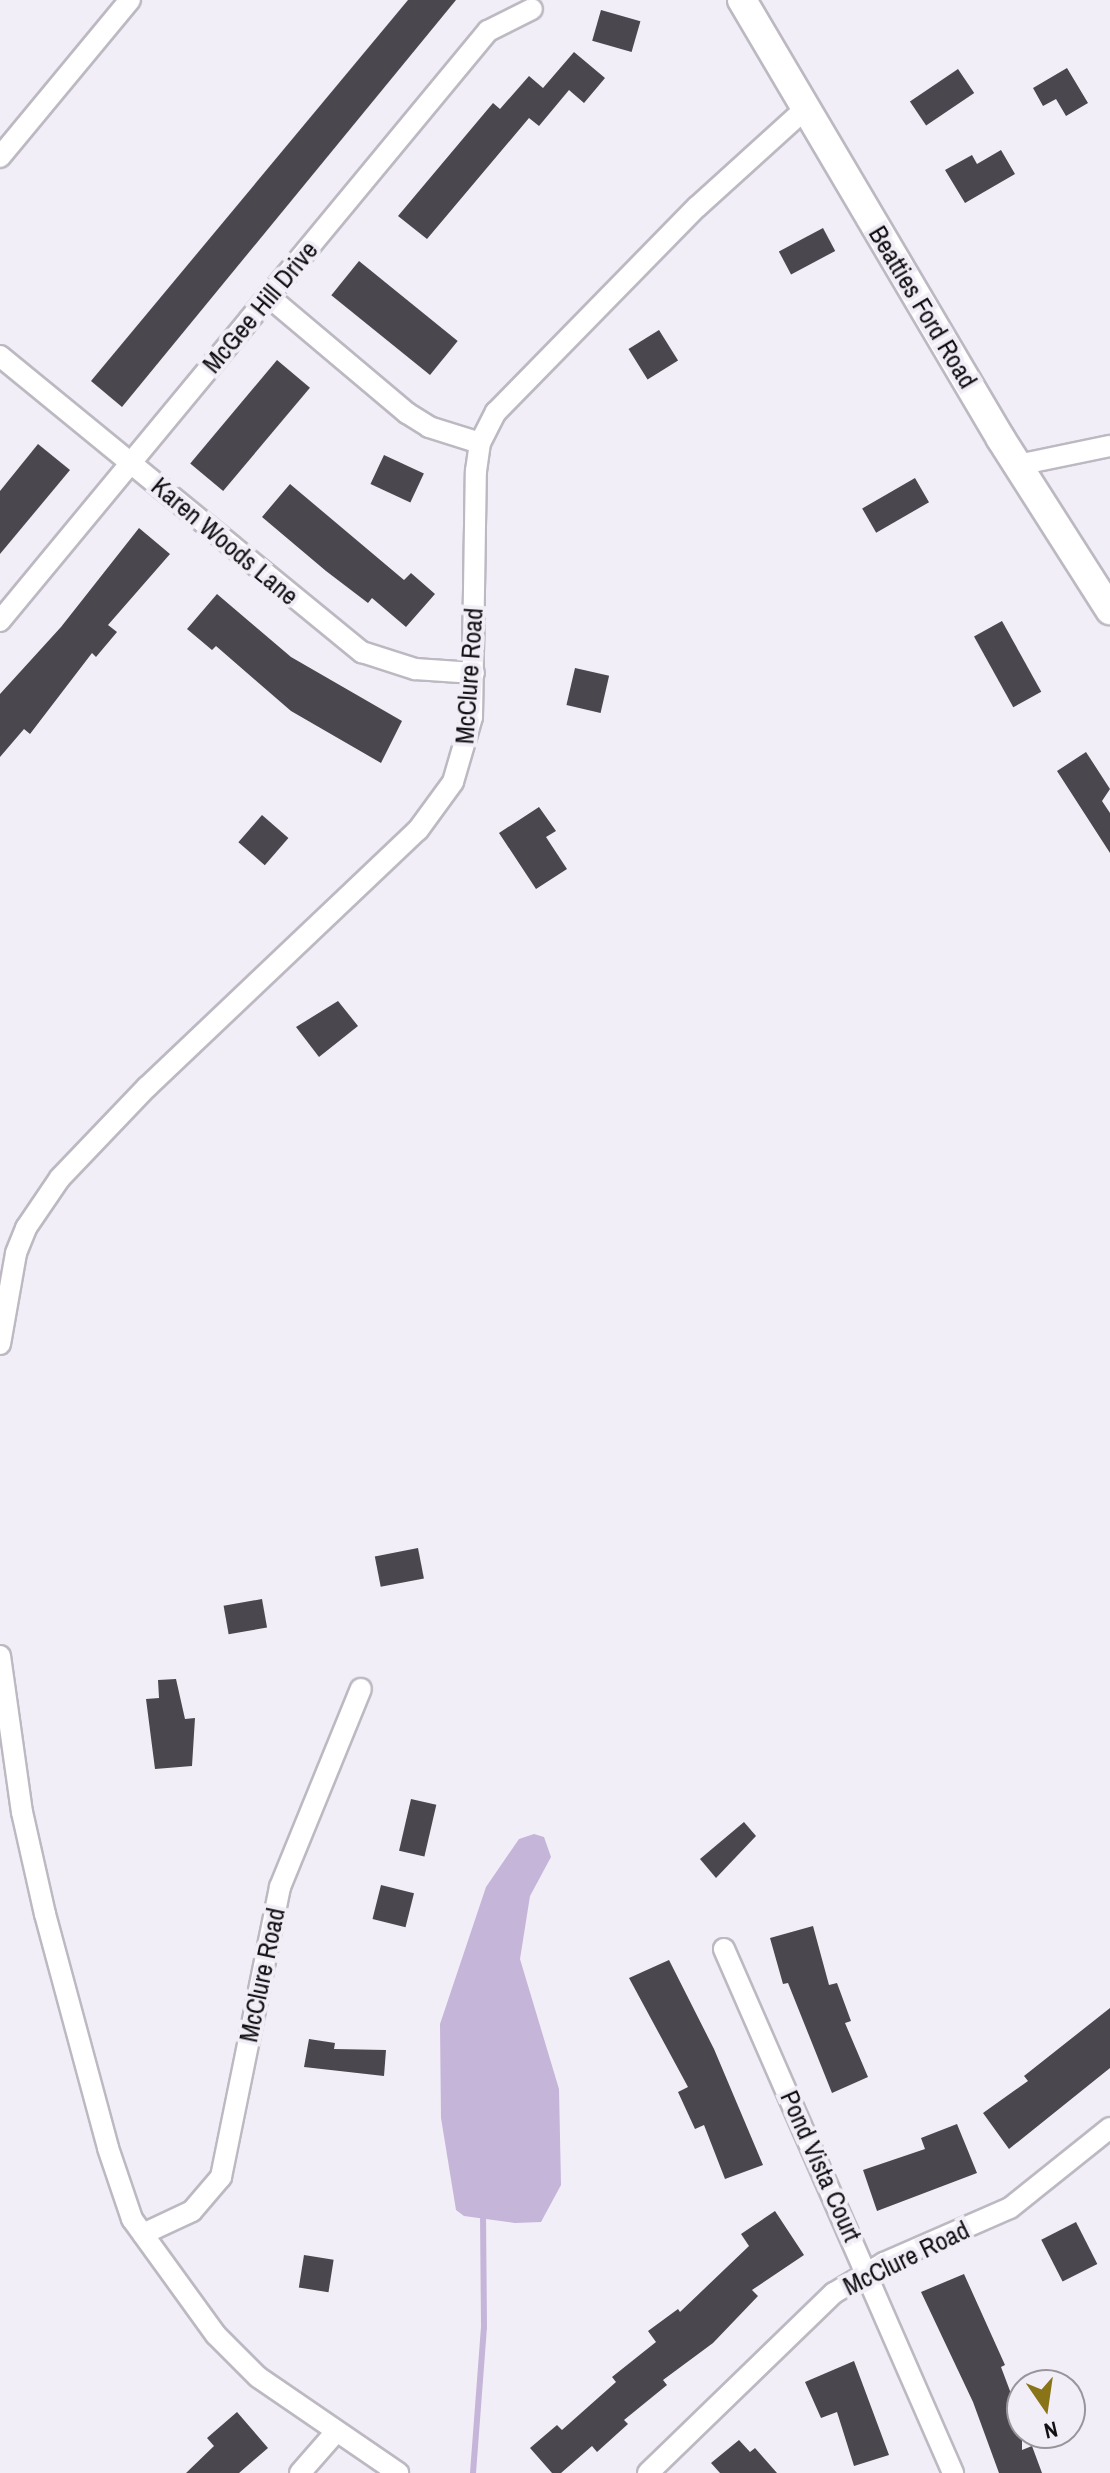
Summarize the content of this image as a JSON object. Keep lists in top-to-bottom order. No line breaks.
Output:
{"streets":{"main road":["Beatties Ford Road"],"street":["McGee Hill Drive","Karen Woods Lane","McClure Road","Pond Vista Court"]},"crossings":[["McGee Hill Drive","Karen Woods Lane"],["Beatties Ford Road","McClure Road"],["Karen Woods Lane","McClure Road"],["McClure Road","Pond Vista Court"]],"north":"bottom"}
